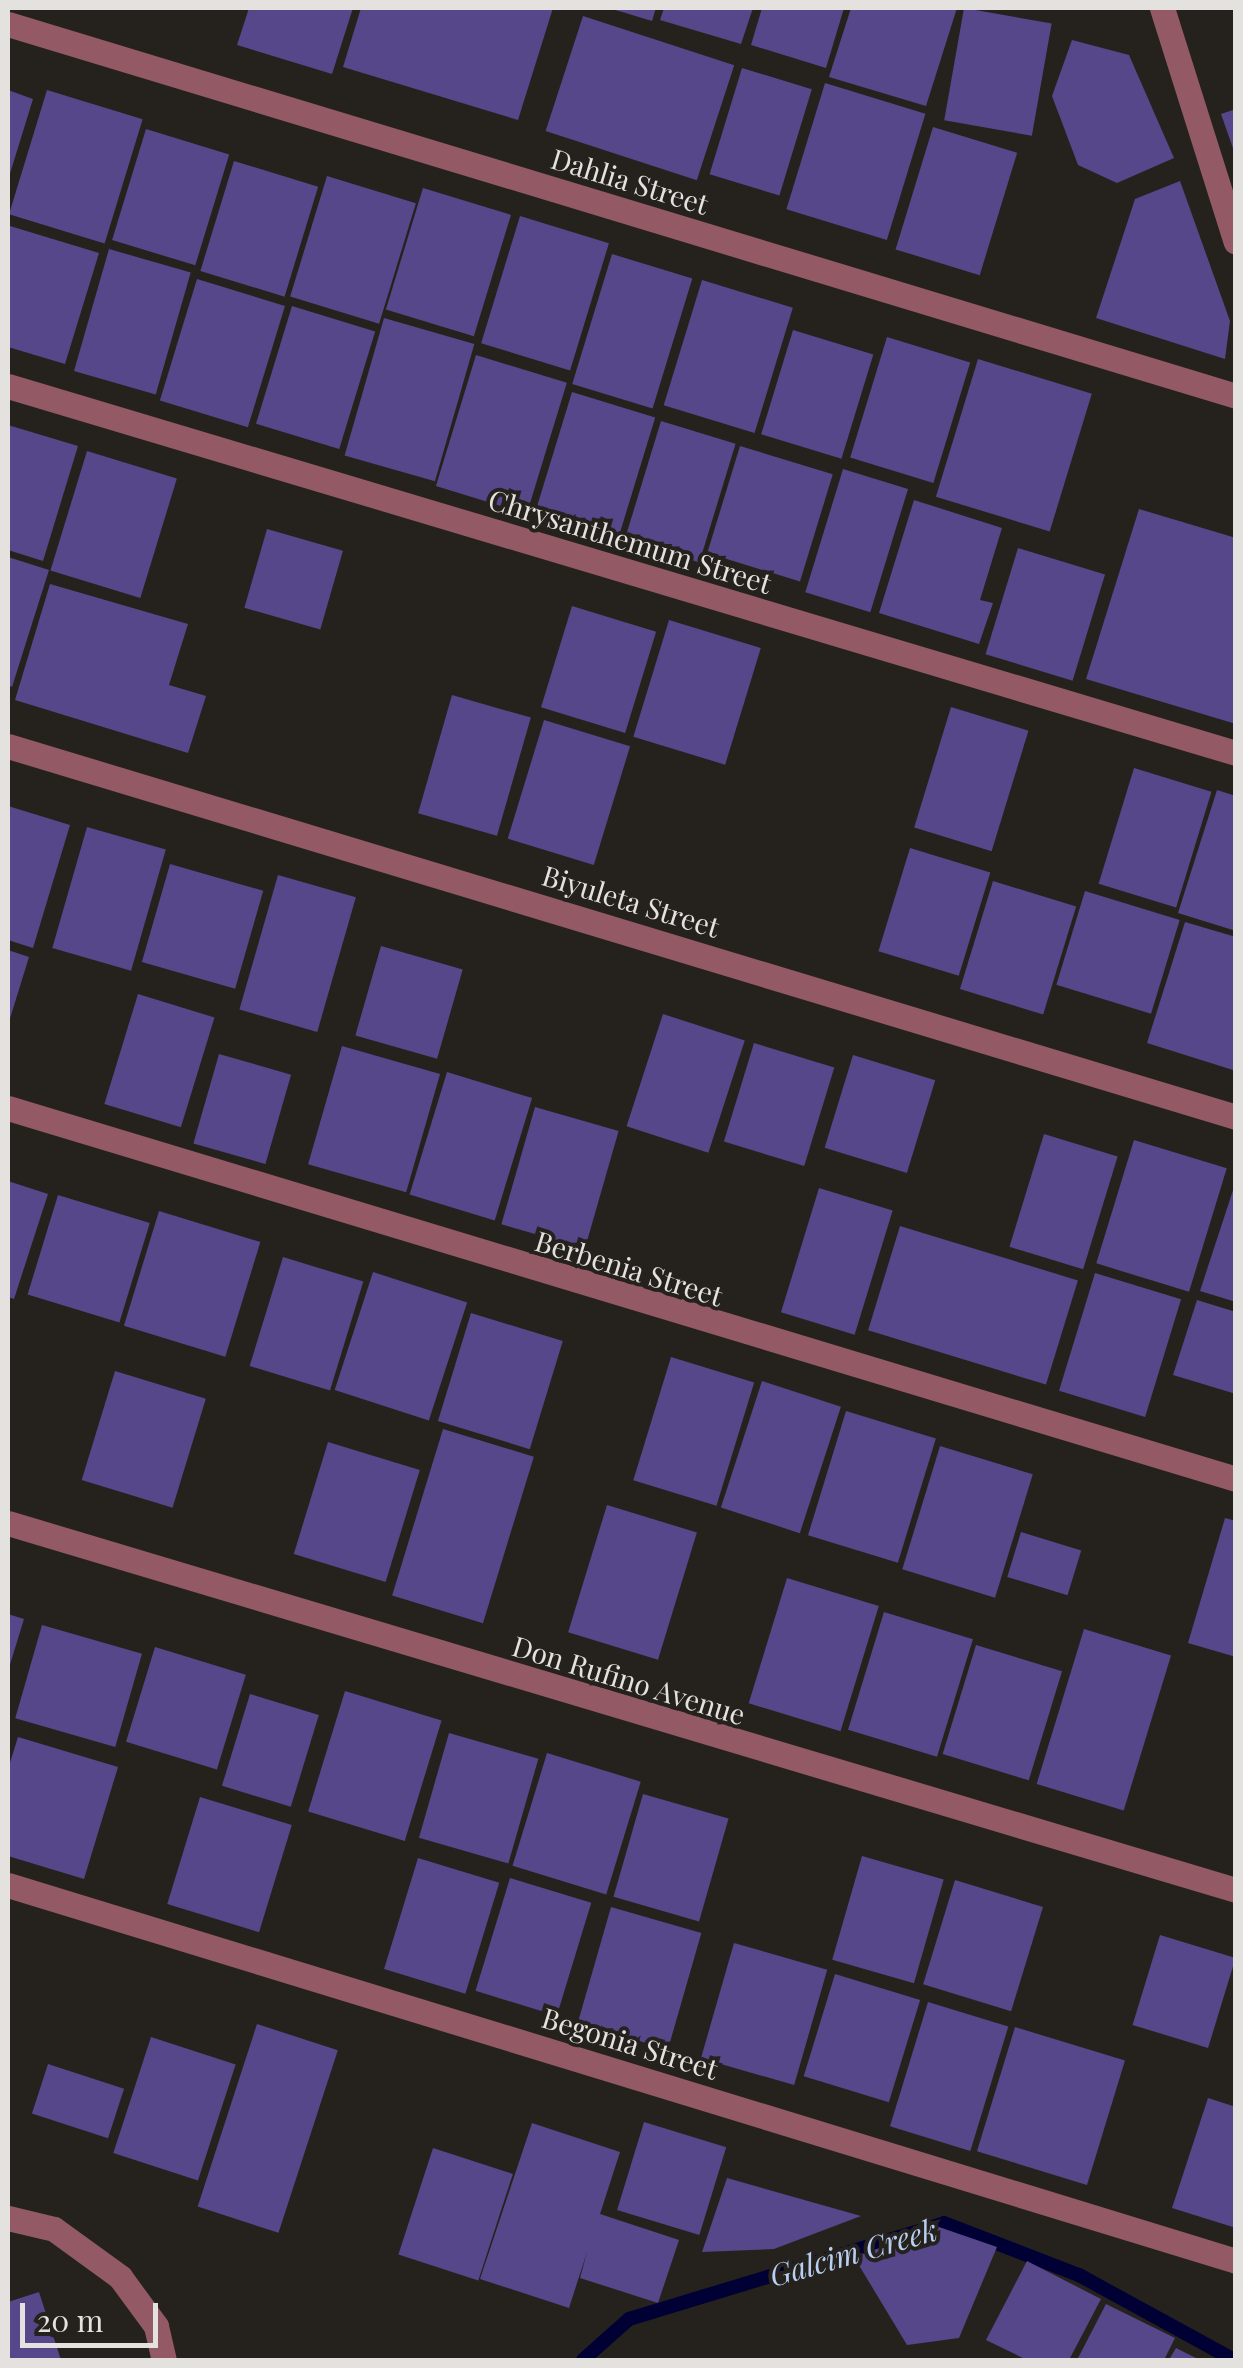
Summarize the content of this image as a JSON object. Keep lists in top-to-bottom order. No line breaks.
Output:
{"streets":{"street":["Dahlia Street","Chrysanthemum Street","Biyuleta Street","Berbenia Street","Don Rufino Avenue","Begonia Street"]},"water":["Galcim Creek"],"scale_bar":"20 m"}
